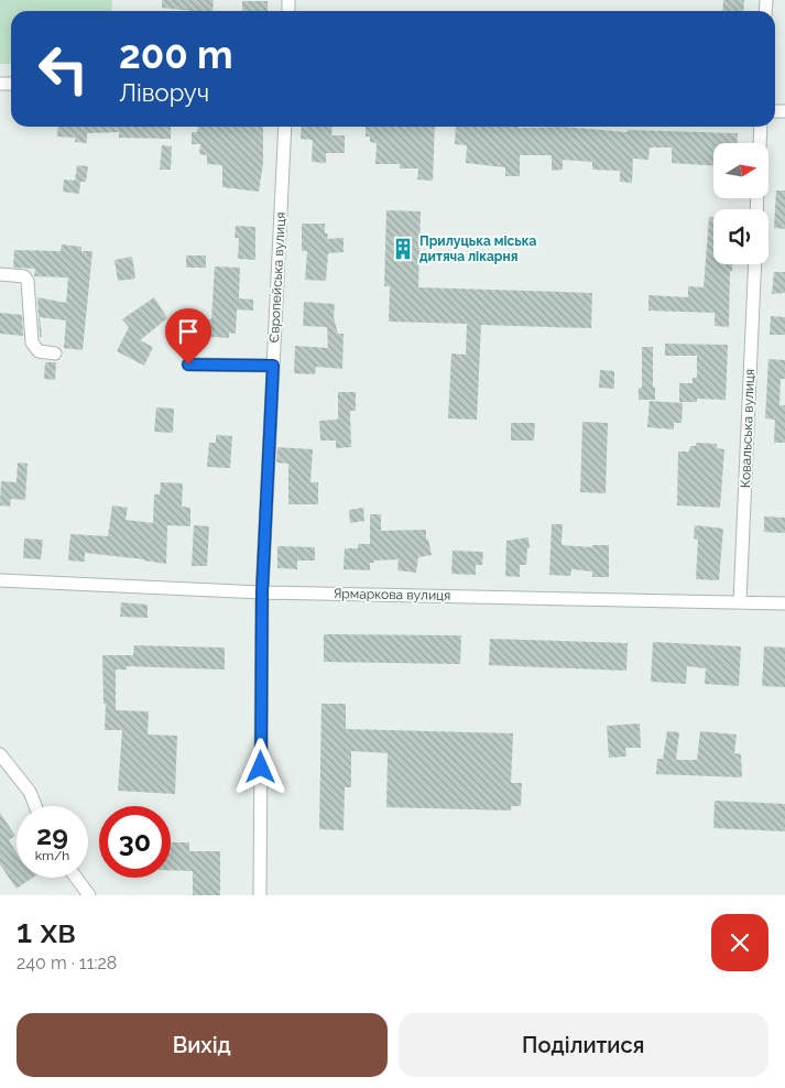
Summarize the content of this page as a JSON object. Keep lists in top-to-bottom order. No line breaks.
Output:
{"streets":{"street":["Європейська вулиця","Ковальська вулиця","Ярмаркова вулиця"]},"crossings":[["Європейська вулиця","Ярмаркова вулиця"],["Ковальська вулиця","Ярмаркова вулиця"]],"places":{"building":["Прилуцька міська дитяча лікарня"]},"north":"right","page":{"turn":["200 m","Ліворуч"],"speed":"29 km/h","limit":"30","heading":["1 хв","240 m · 11:28"],"buttons":["Вихід","Поділитися"]}}
